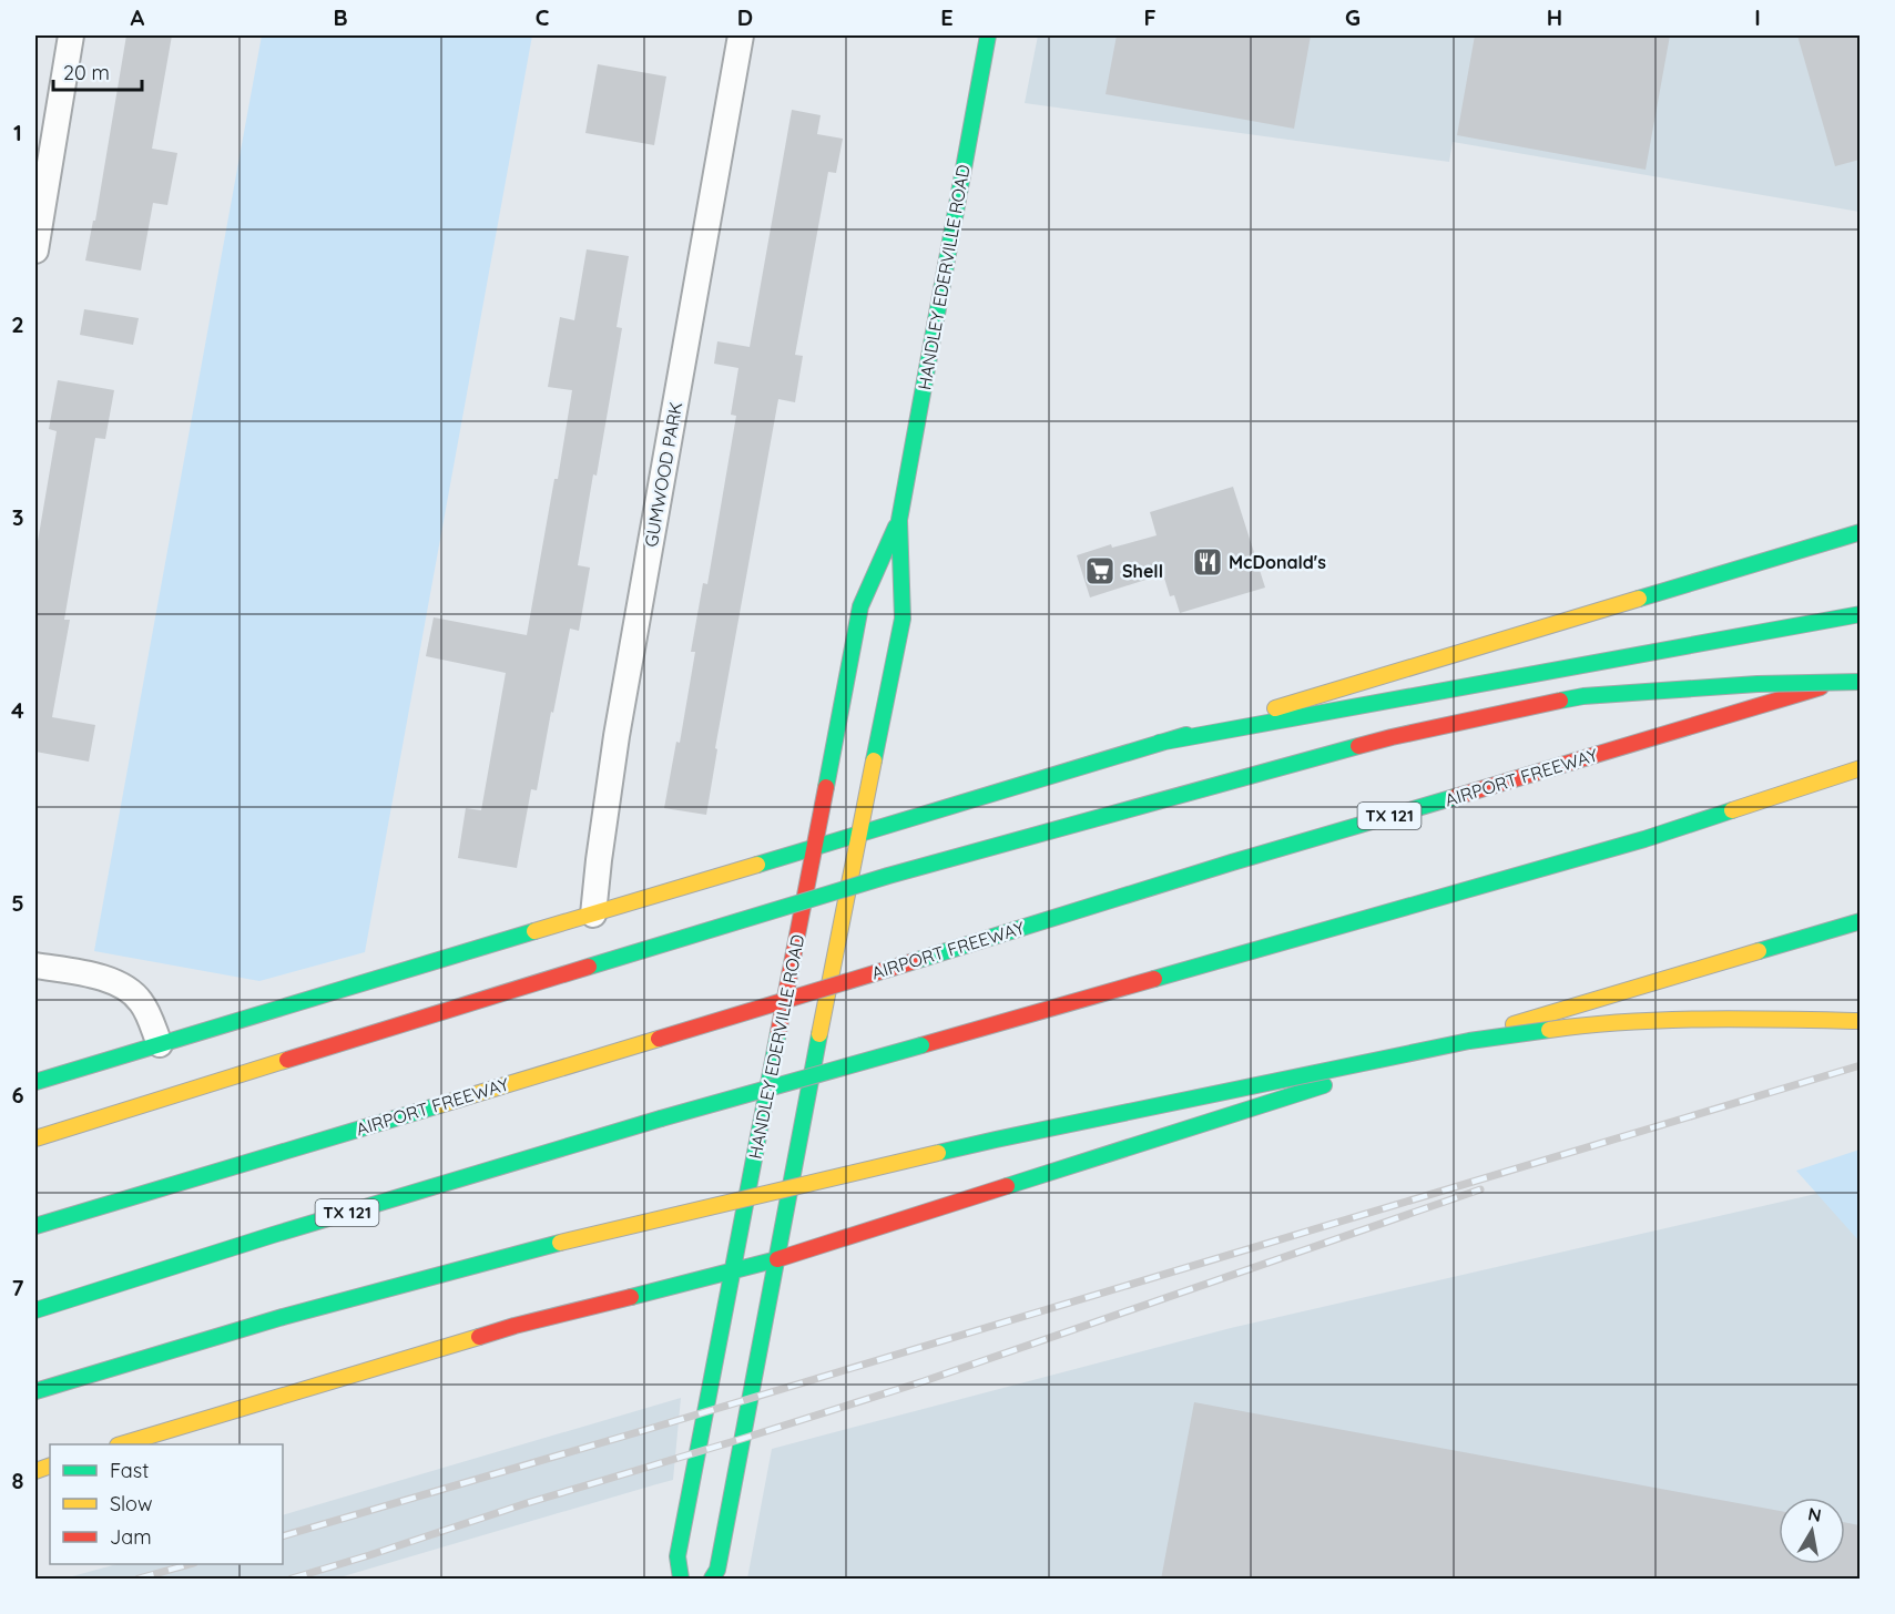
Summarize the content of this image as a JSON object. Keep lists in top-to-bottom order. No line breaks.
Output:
{"streets":{"main road":["HANDLEY EDERVILLE ROAD","AIRPORT FREEWAY","TX 121"],"street":["GUMWOOD PARK"]},"places":{"restaurant":["McDonald's"],"supermarket":["Shell"]},"legend":["Fast","Slow","Jam"],"scale_bar":"20 m","north":"top","grid":{"columns":["A","B","C","D","E","F","G","H","I"],"rows":["1","2","3","4","5","6","7","8"]}}
